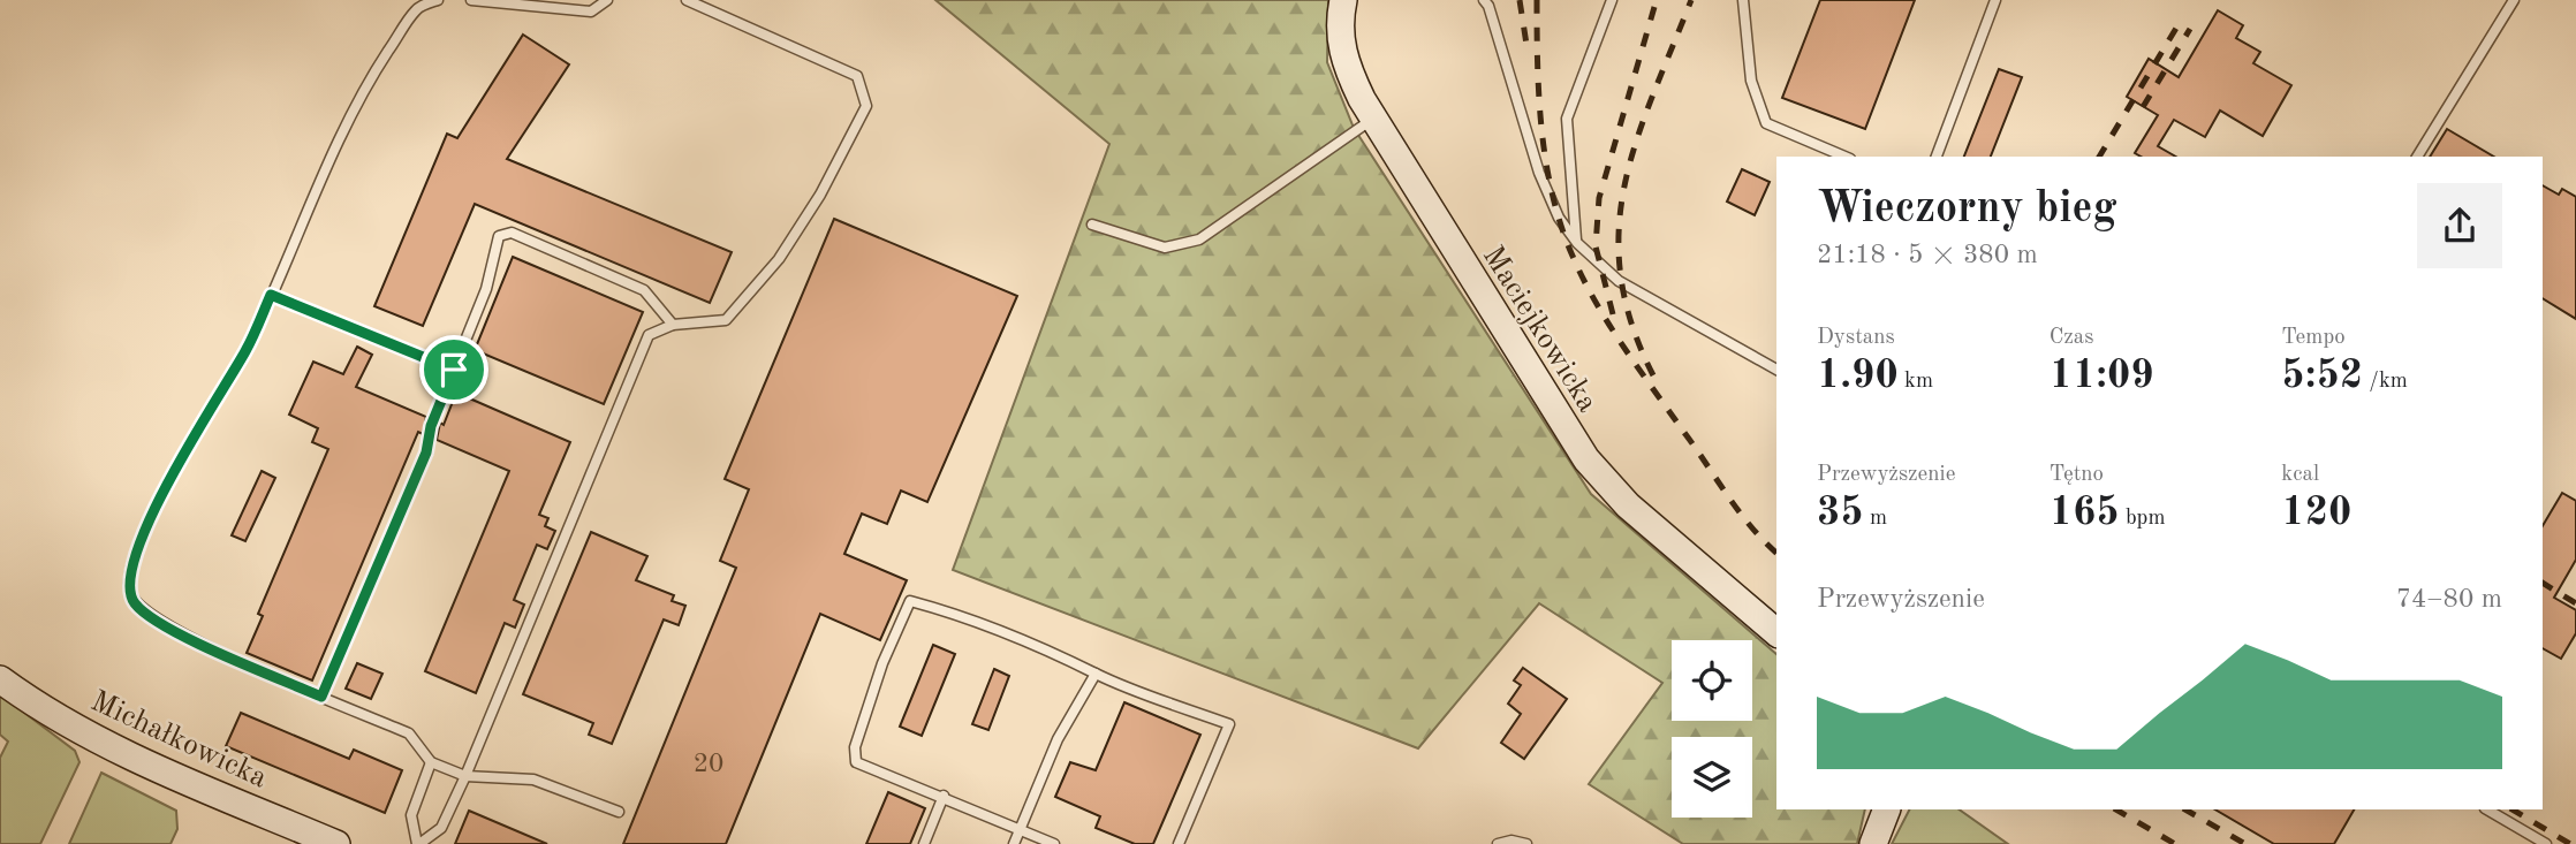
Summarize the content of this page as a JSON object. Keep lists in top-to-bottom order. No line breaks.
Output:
{"streets":{"street":["Maciejkowicka","Michałkowicka"]},"house_numbers":["20"],"page":{"heading":["Wieczorny bieg","21:18 · 5 × 380 m"],"stats":[["Dystans","1.90 km"],["Czas","11:09"],["Tempo","5:52 /km"],["Przewyższenie","35 m"],["Tętno","165 bpm"],["kcal","120"]],"chart":["Przewyższenie","74–80 m"]}}
